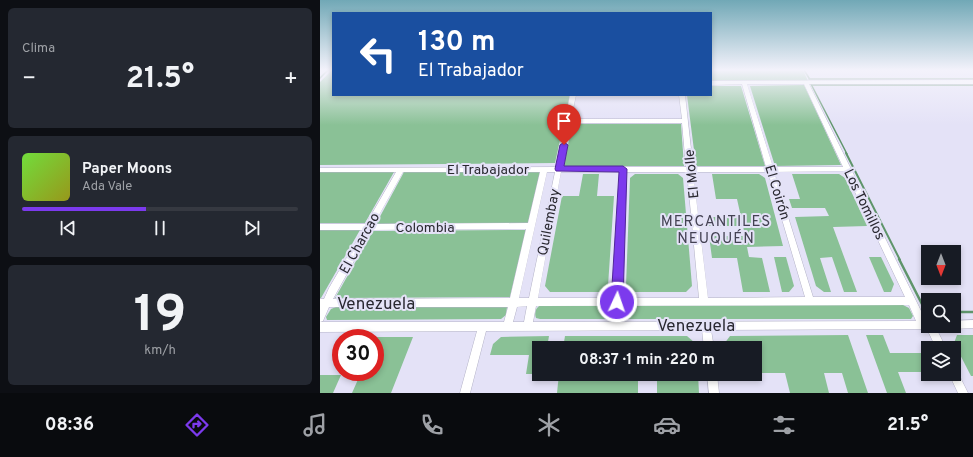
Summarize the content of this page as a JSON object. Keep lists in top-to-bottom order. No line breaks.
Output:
{"streets":{"street":["El Trabajador","El Molle","El Coirón","Los Tomillos","Quilembay","Colombia","El Charcao","Venezuela"]},"crossings":[["El Trabajador","El Molle"],["El Trabajador","El Coirón"],["El Trabajador","Los Tomillos"],["El Trabajador","Quilembay"],["El Trabajador","El Charcao"],["El Molle","Venezuela"],["El Coirón","Venezuela"],["Los Tomillos","Venezuela"],["Quilembay","Colombia"],["Quilembay","Venezuela"],["Colombia","El Charcao"],["El Charcao","Venezuela"]],"districts":["MERCANTILES NEUQUÉN"],"north":"bottom","page":{"tile":["Clima",["19","km/h"]],"turn":["130 m","El Trabajador"],"heat":["−","21.5°","+"],"song":["Paper Moons","Ada Vale"],"limit":"30","trip":"08:37 · 1 min · 220 m","tabs":["08:36","21.5°"]}}
